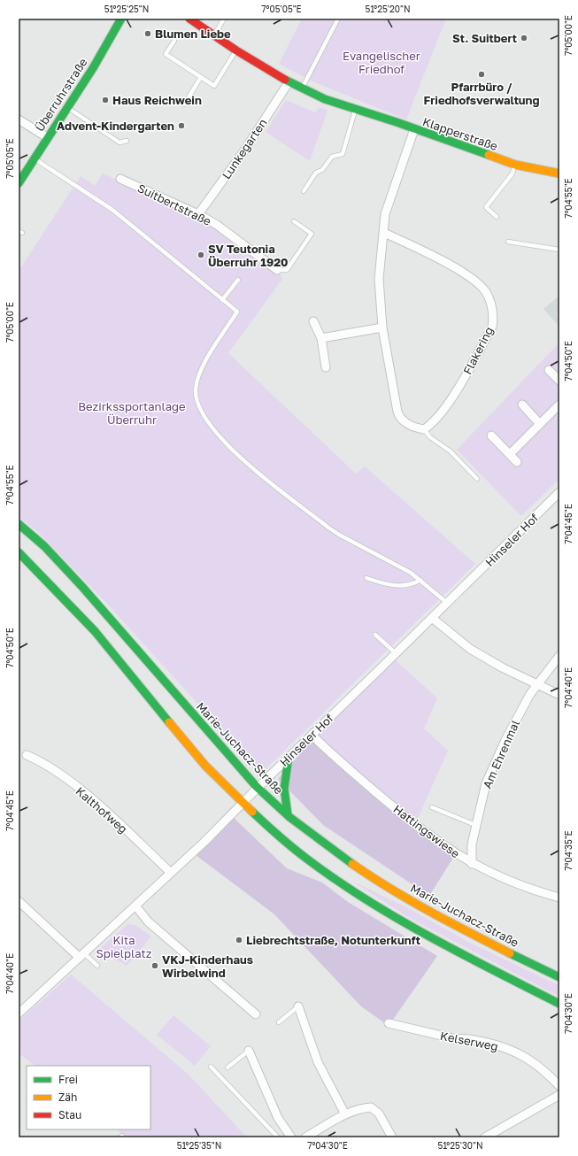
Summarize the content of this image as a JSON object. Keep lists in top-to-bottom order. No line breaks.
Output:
{"streets":{"main road":["Überruhrstraße","Klapperstraße","Marie-Juchacz-Straße"],"street":["Lunkegarten","Suitbertstraße","Flakering","Hinseler Hof","Am Ehrenmal","Kalthofweg","Hattingswiese","Kelserweg"]},"crossings":[["Klapperstraße","Lunkegarten"],["Lunkegarten","Suitbertstraße"],["Hinseler Hof","Marie-Juchacz-Straße"],["Hinseler Hof","Kalthofweg"],["Hinseler Hof","Hattingswiese"],["Am Ehrenmal","Hattingswiese"]],"parks":["Evangelischer Friedhof","Bezirkssportanlage Überruhr","Kita Spielplatz"],"places":["Blumen Liebe","St. Suitbert","Pfarrbüro / Friedhofsverwaltung","Haus Reichwein","Advent-Kindergarten","SV Teutonia Überruhr 1920","Liebrechtstraße, Notunterkunft","VKJ-Kinderhaus Wirbelwind"],"legend":["Frei","Zäh","Stau"],"coordinates":["51°25'25\"N","7°05'05\"E","51°25'20\"N","7°05'00\"E","7°04'55\"E","7°04'50\"E","7°04'45\"E","7°04'40\"E","7°04'35\"E","7°04'30\"E","51°25'35\"N","51°25'30\"N"]}
